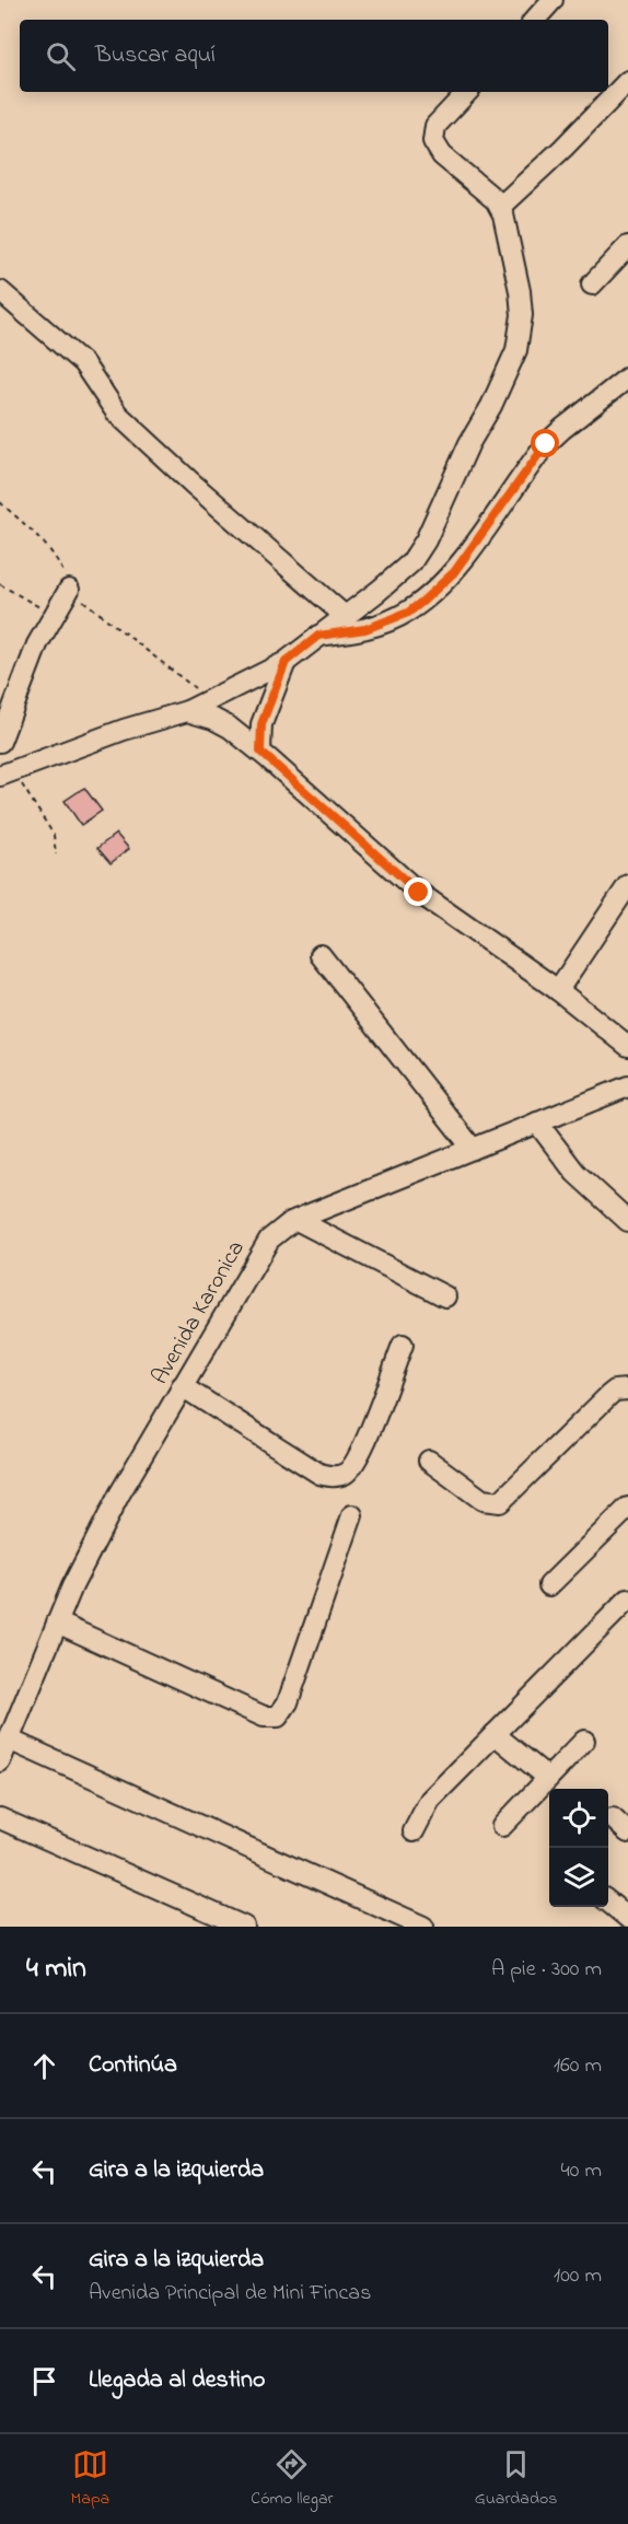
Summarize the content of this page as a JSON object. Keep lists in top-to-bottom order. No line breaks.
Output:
{"streets":{"street":["Avenida Karonica"]},"page":{"search":"Buscar aquí","heading":["4 min","A pie · 300 m"],"list":[["Continúa","160 m"],["Gira a la izquierda","40 m"],["Gira a la izquierda","Avenida Principal de Mini Fincas","100 m"],"Llegada al destino"],"nav":["Mapa","Cómo llegar","Guardados"]}}
